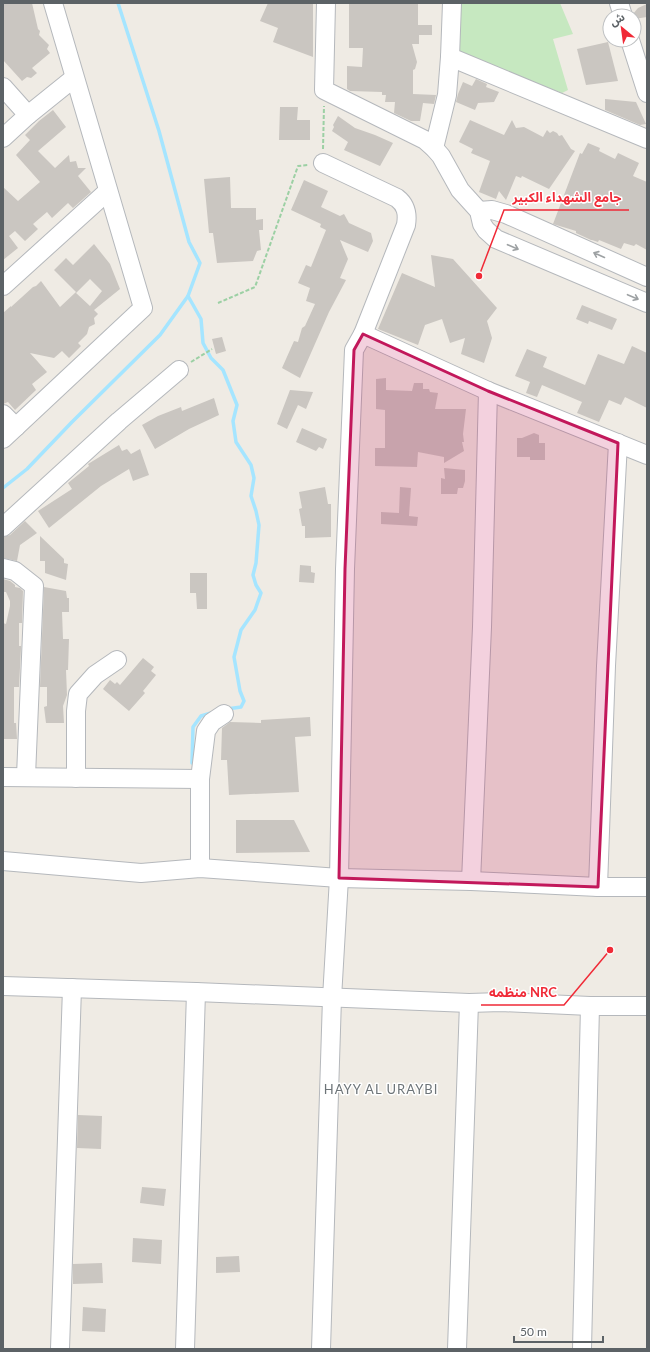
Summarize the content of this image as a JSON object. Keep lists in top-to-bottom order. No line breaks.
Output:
{"districts":["HAYY AL URAYBI"],"places":["جامع الشهداء الكبير","منظمه NRC"],"scale_bar":"50 m","north":"top left"}
